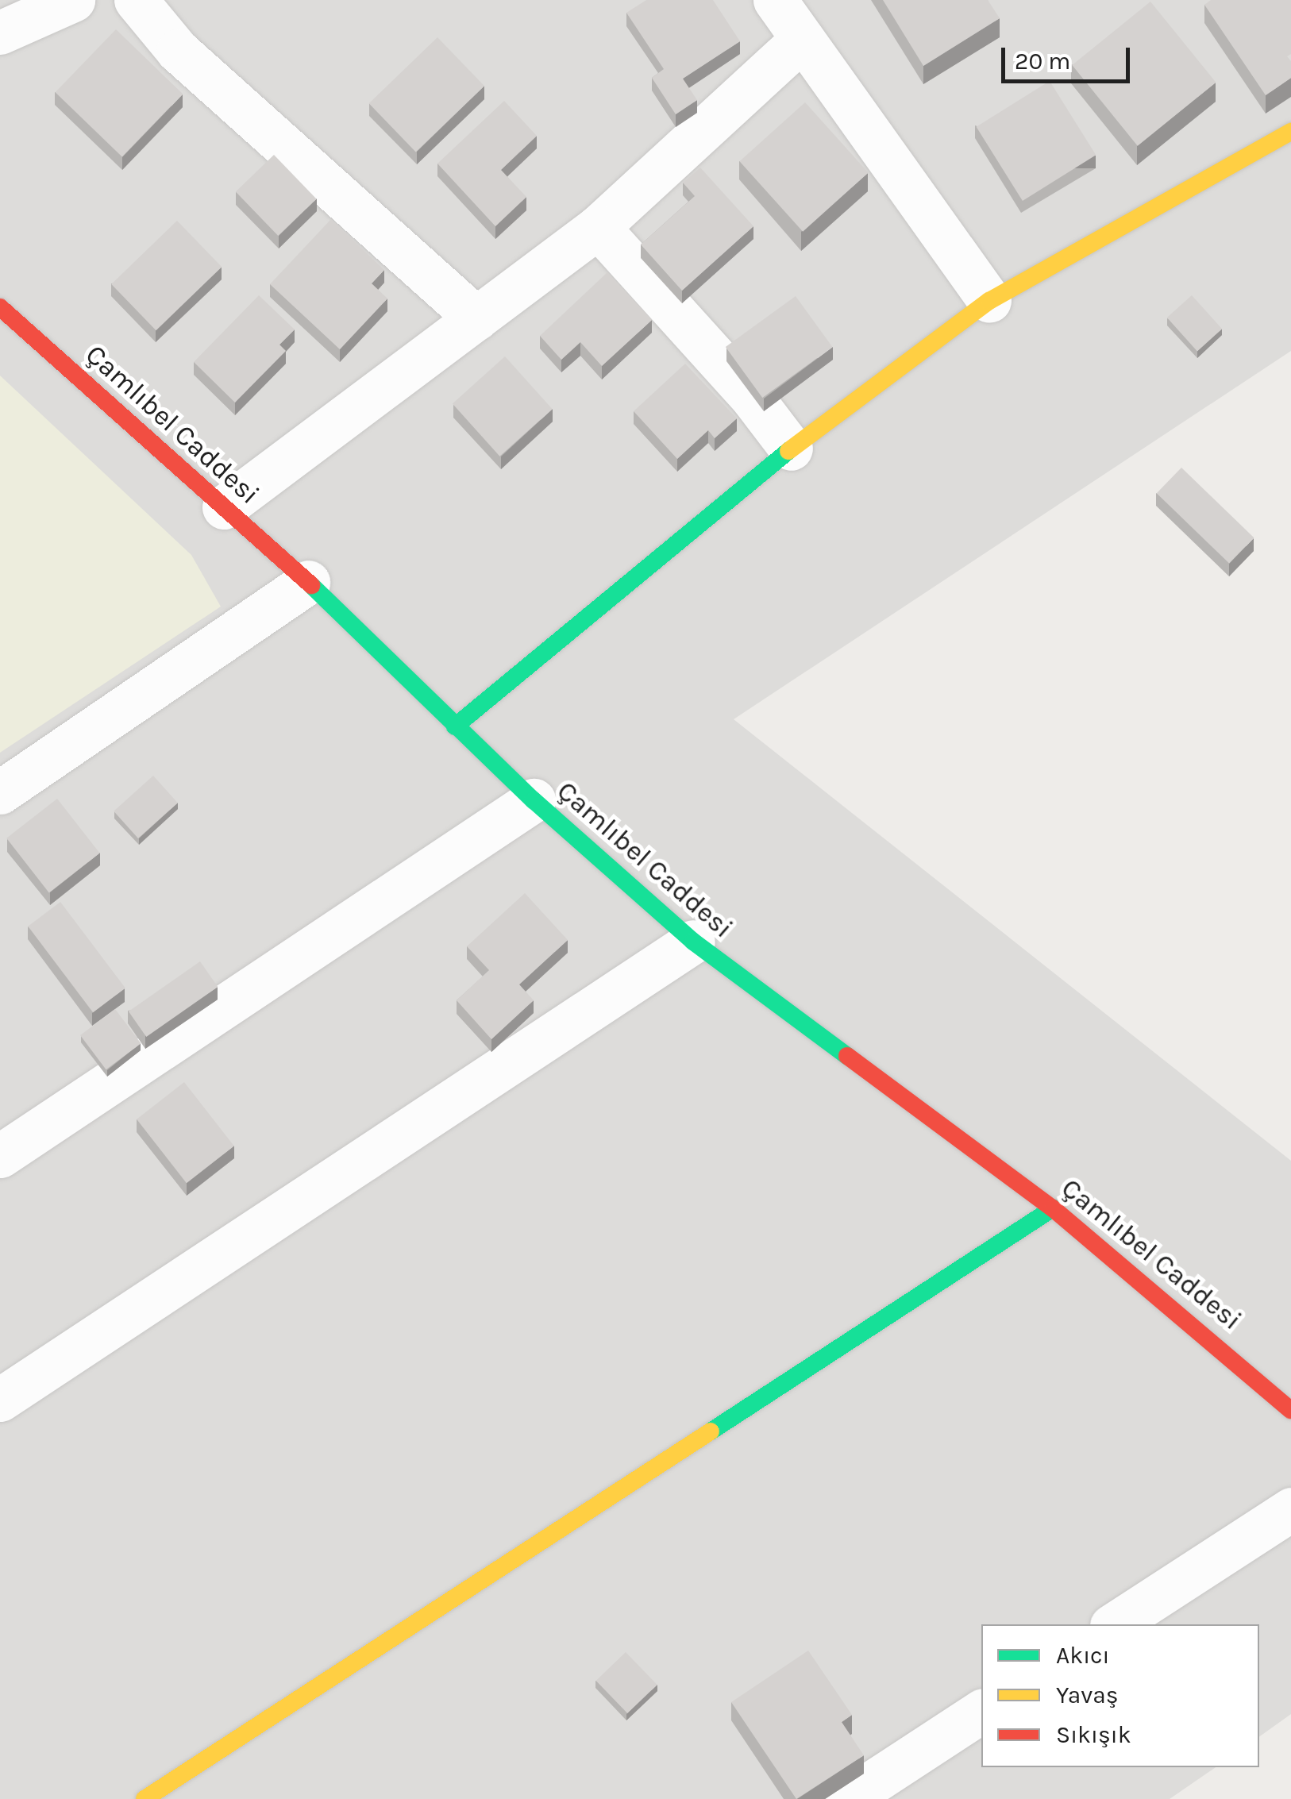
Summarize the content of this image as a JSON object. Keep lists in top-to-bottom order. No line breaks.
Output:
{"streets":{"street":["Çamlıbel Caddesi"]},"legend":["Akıcı","Yavaş","Sıkışık"],"scale_bar":"20 m"}
